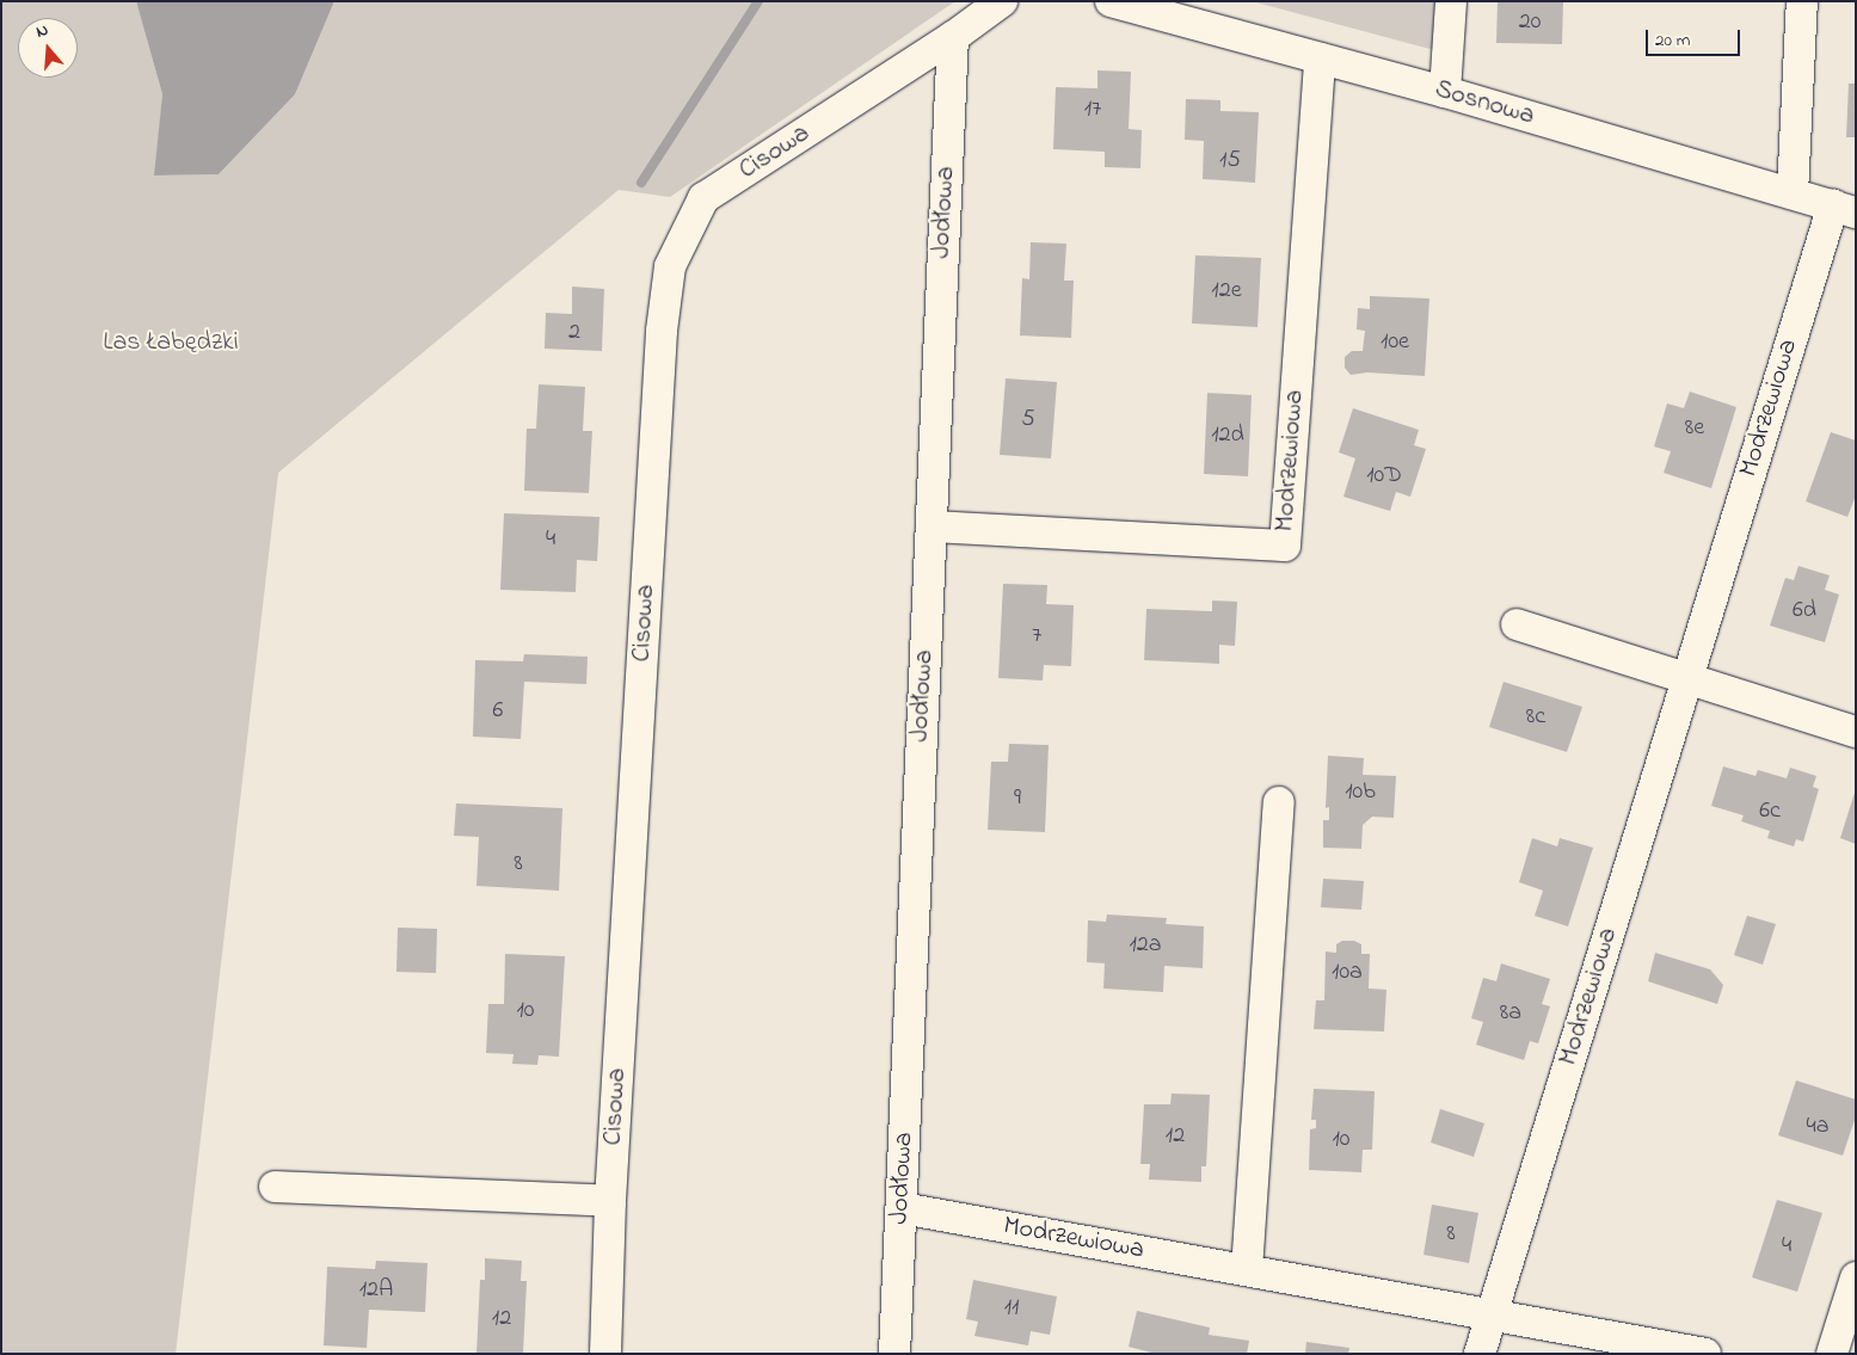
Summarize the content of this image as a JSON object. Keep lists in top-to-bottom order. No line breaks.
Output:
{"streets":{"street":["Sosnowa","Cisowa","Jodłowa","Modrzewiowa"]},"crossings":[["Sosnowa","Modrzewiowa"],["Cisowa","Jodłowa"],["Jodłowa","Modrzewiowa"]],"parks":["Las Łabędzki"],"house_numbers":["20","17","15","12e","2","10e","5","8e","12d","10D","4","6d","7","6","8c","10b","9","6c","8","12a","10a","10","8a","4a","12","10","8","4","12A","11","12"],"scale_bar":"20 m","north":"top"}
